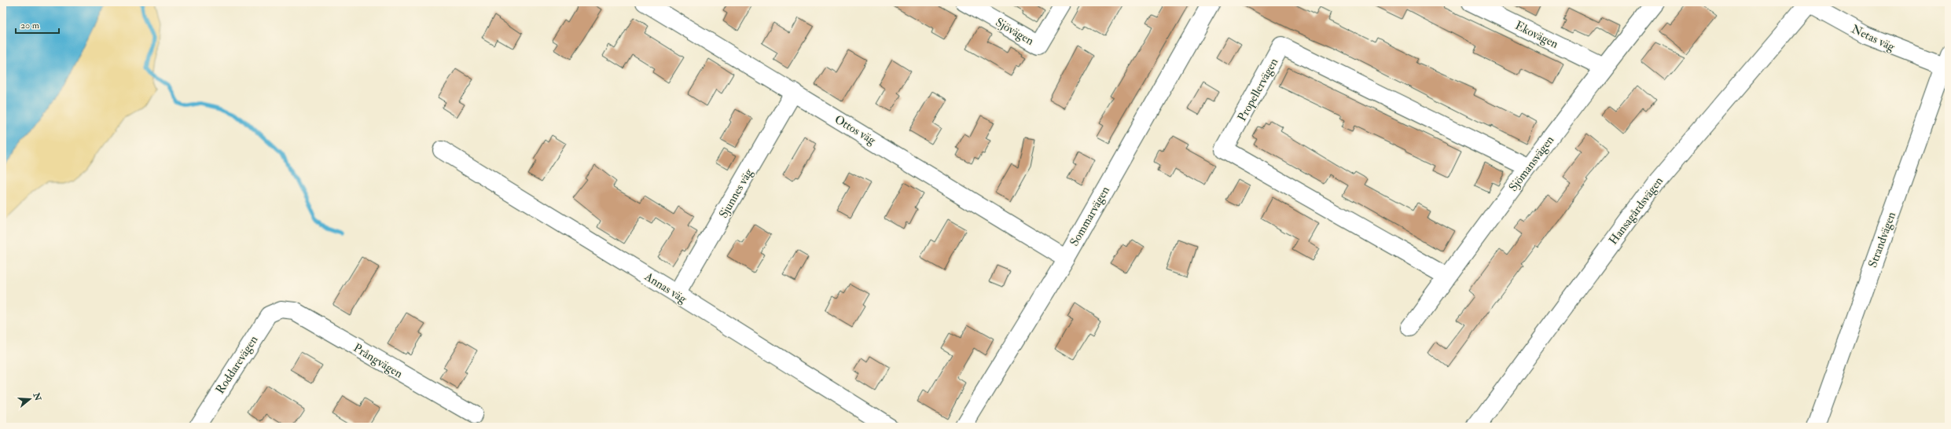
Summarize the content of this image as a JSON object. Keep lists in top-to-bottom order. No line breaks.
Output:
{"streets":{"street":["Sjövägen","Ekovägen","Netas väg","Propellervägen","Ottos väg","Sjömansvägen","Sjunnes väg","Hansagårdsvägen","Sommarvägen","Strandvägen","Annas väg","Prångvägen","Roddarevägen"]},"crossings":[["Ekovägen","Sjömansvägen"],["Netas väg","Hansagårdsvägen"],["Netas väg","Strandvägen"],["Propellervägen","Sjömansvägen"],["Ottos väg","Sjunnes väg"],["Ottos väg","Sommarvägen"],["Sjunnes väg","Annas väg"],["Prångvägen","Roddarevägen"]],"scale_bar":"20 m","north":"right"}
